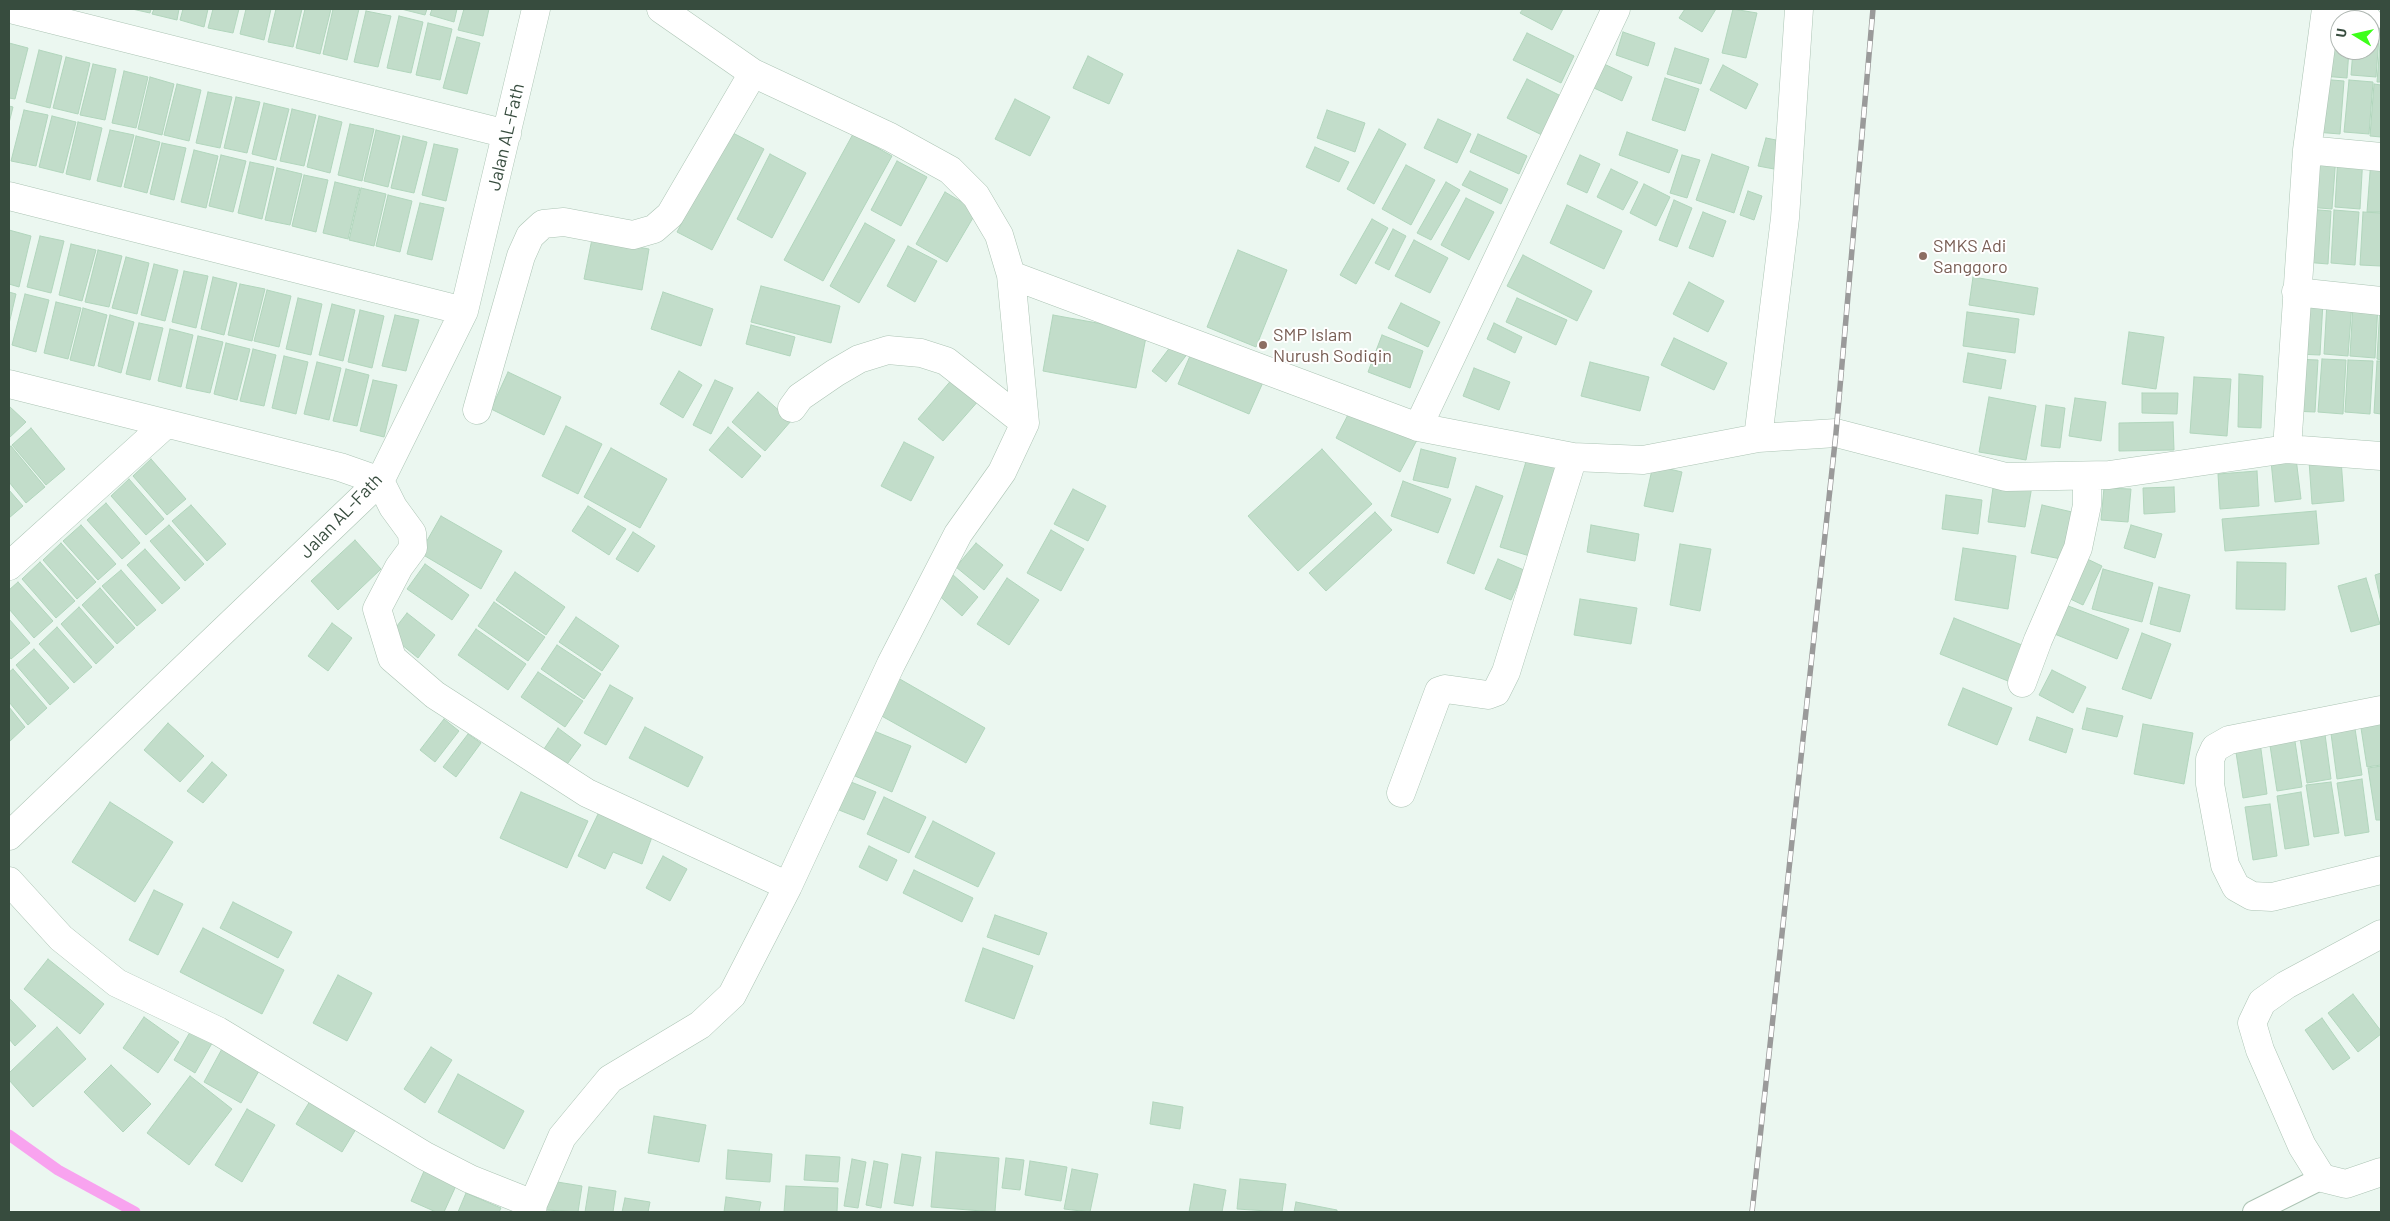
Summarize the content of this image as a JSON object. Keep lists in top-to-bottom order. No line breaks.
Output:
{"streets":{"street":["Jalan AL-Fath"]},"places":["SMKS Adi Sanggoro","SMP Islam Nurush Sodiqin"],"north":"left"}
